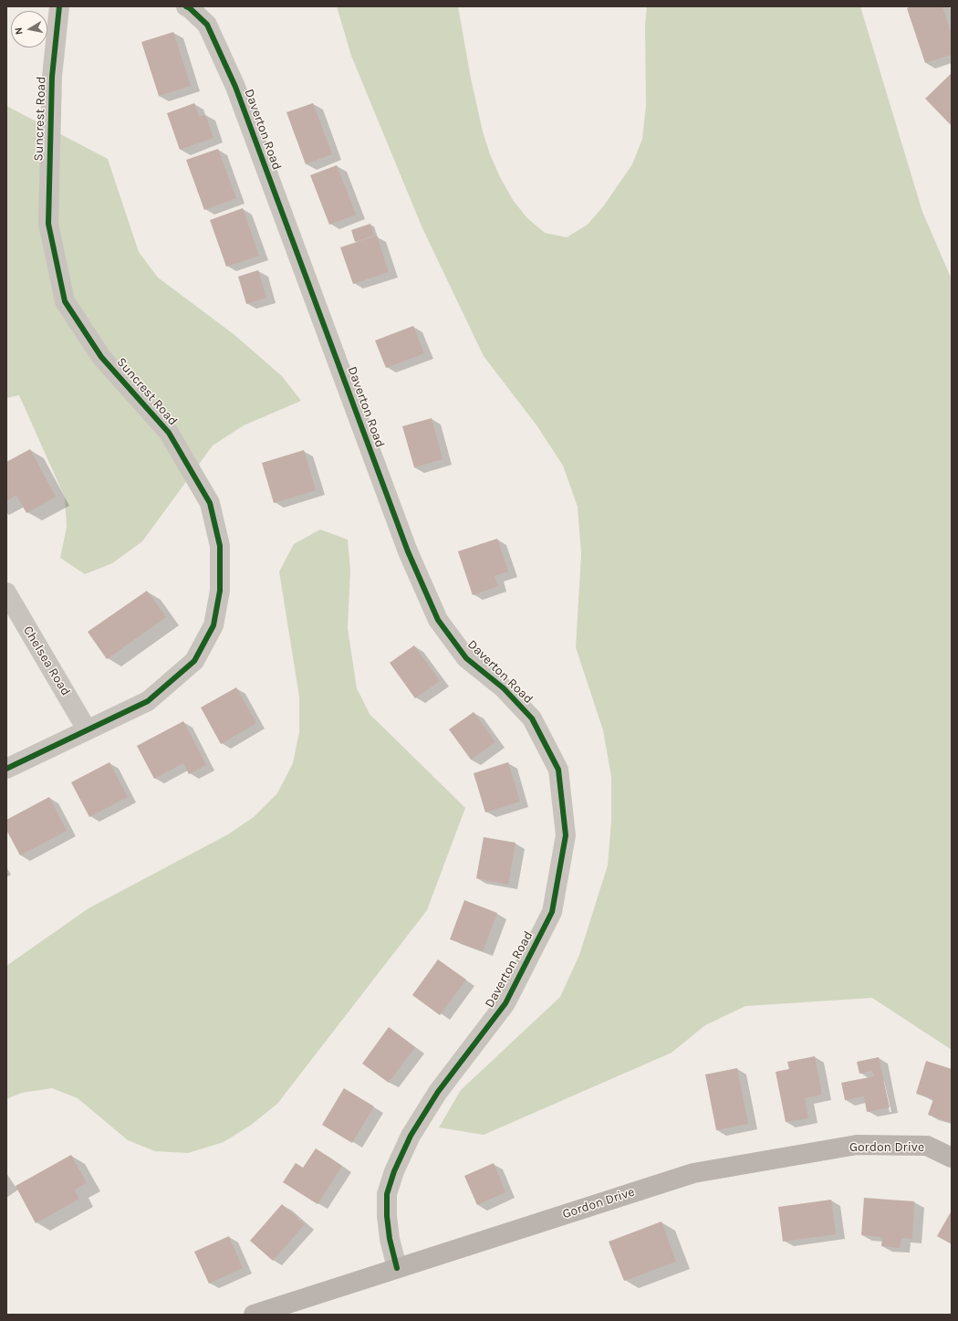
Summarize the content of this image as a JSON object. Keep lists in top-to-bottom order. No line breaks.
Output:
{"streets":{"street":["Suncrest Road","Daverton Road","Chelsea Road","Gordon Drive"]},"crossings":[["Suncrest Road","Chelsea Road"],["Daverton Road","Gordon Drive"]],"north":"left"}
